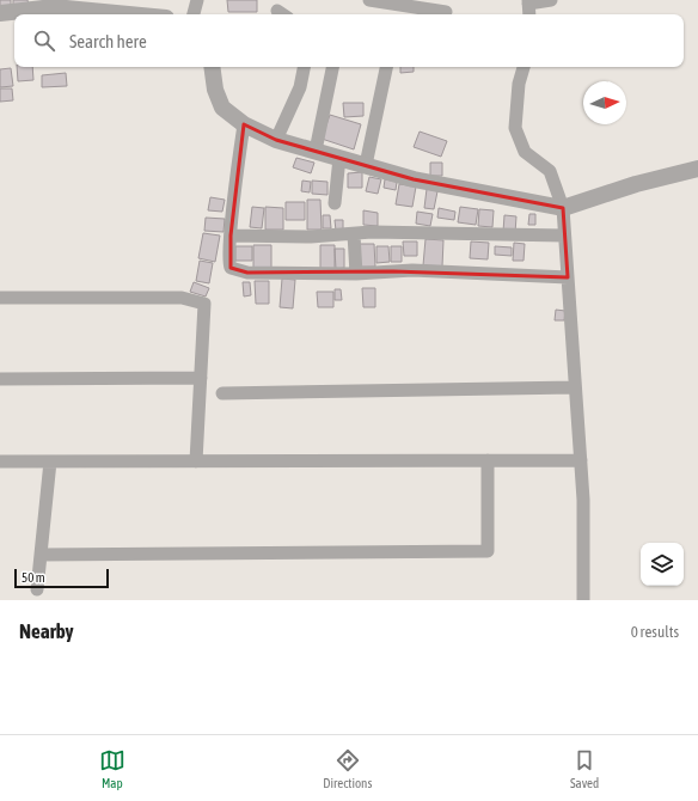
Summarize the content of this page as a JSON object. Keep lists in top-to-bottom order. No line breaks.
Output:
{"scale_bar":"50 m","north":"right","page":{"search":"Search here","scale":"50 m","heading":["Nearby","0 results"],"nav":["Map","Directions","Saved"]}}
